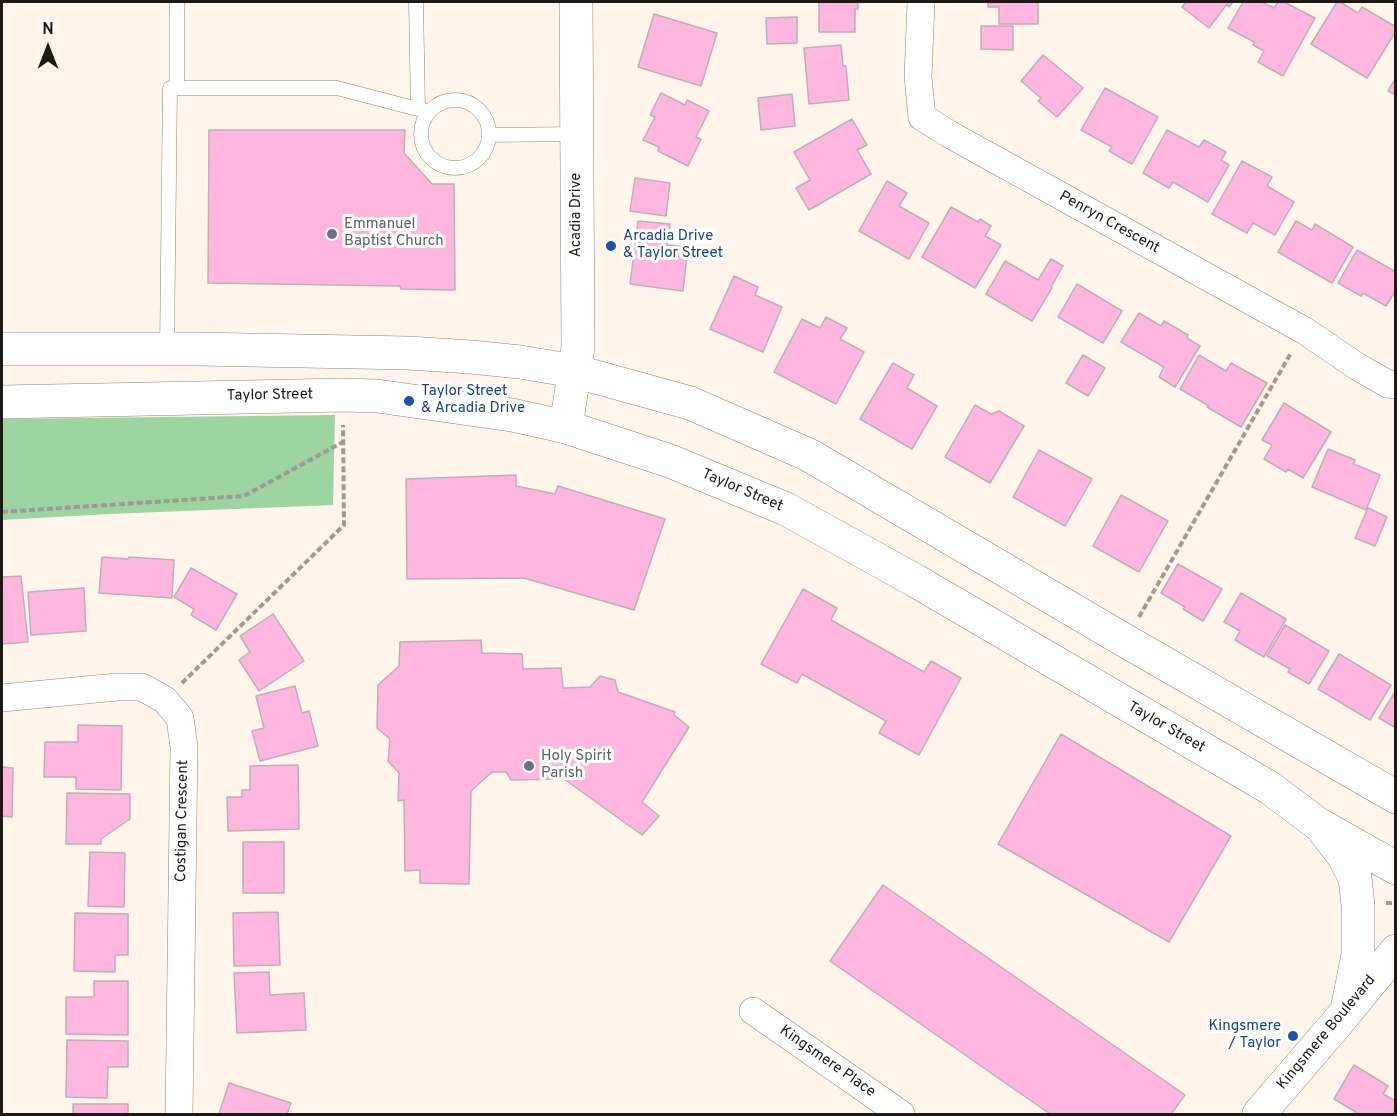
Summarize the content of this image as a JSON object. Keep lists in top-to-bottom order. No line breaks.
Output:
{"streets":{"main road":["Acadia Drive","Taylor Street","Kingsmere Boulevard"],"street":["Penryn Crescent","Costigan Crescent","Kingsmere Place"]},"crossings":[["Acadia Drive","Taylor Street"]],"places":["Emmanuel Baptist Church","Arcadia Drive & Taylor Street","Taylor Street & Arcadia Drive","Holy Spirit Parish","Kingsmere / Taylor"],"north":"top"}
